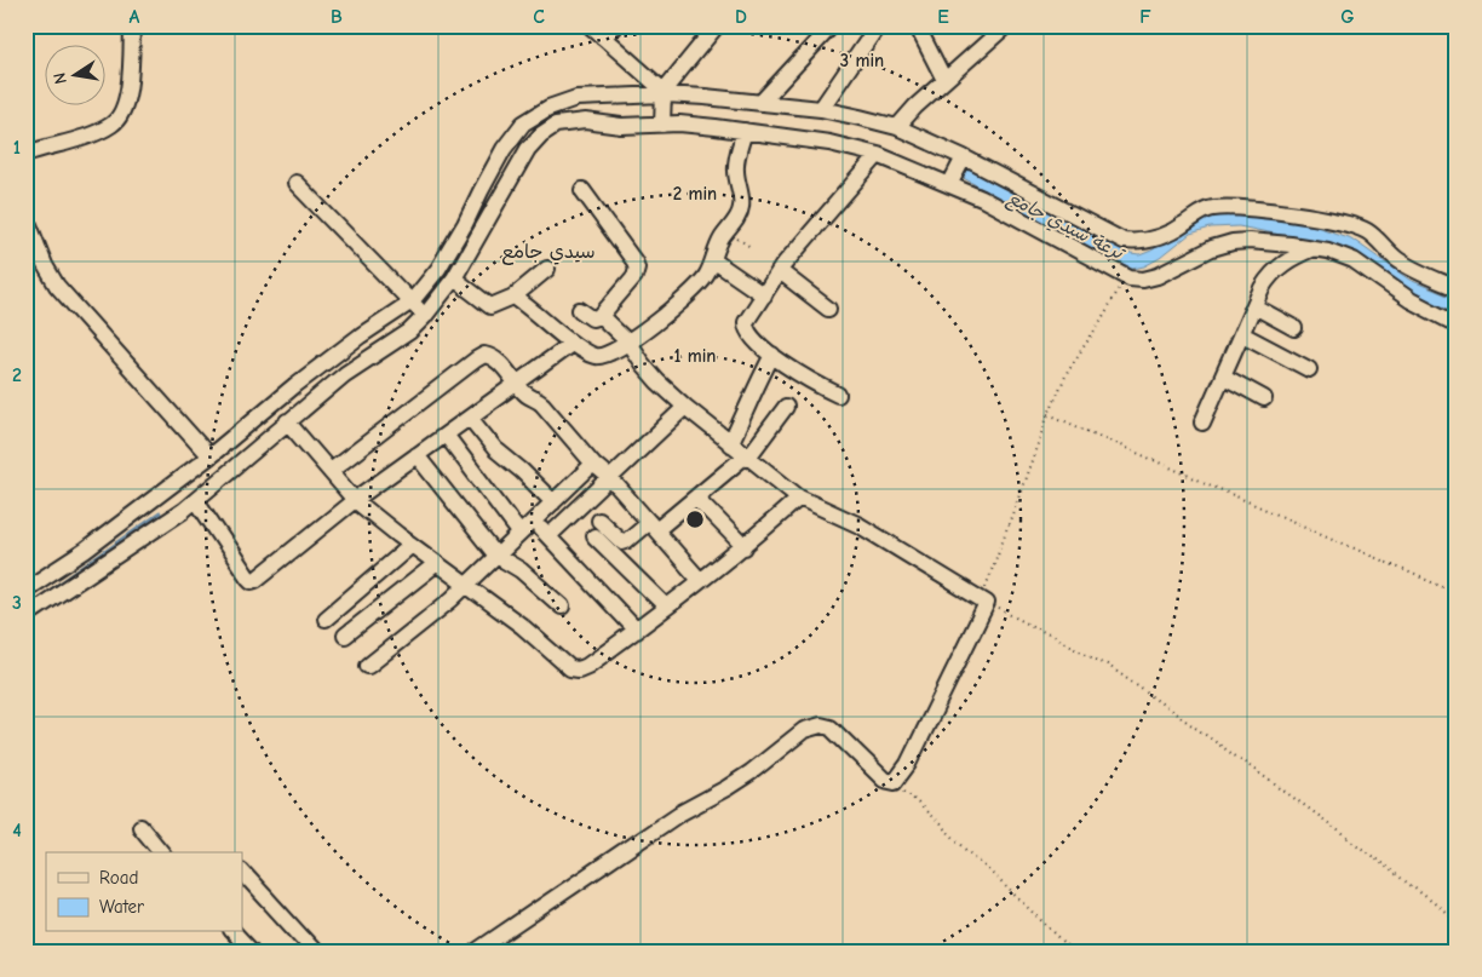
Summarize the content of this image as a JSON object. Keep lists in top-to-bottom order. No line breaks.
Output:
{"districts":["سيدي جامع"],"water":["ترعة سيدي جامع"],"legend":["Road","Water"],"north":"left","grid":{"columns":["A","B","C","D","E","F","G"],"rows":["1","2","3","4"]},"rings":["3 min","2 min","1 min"]}
